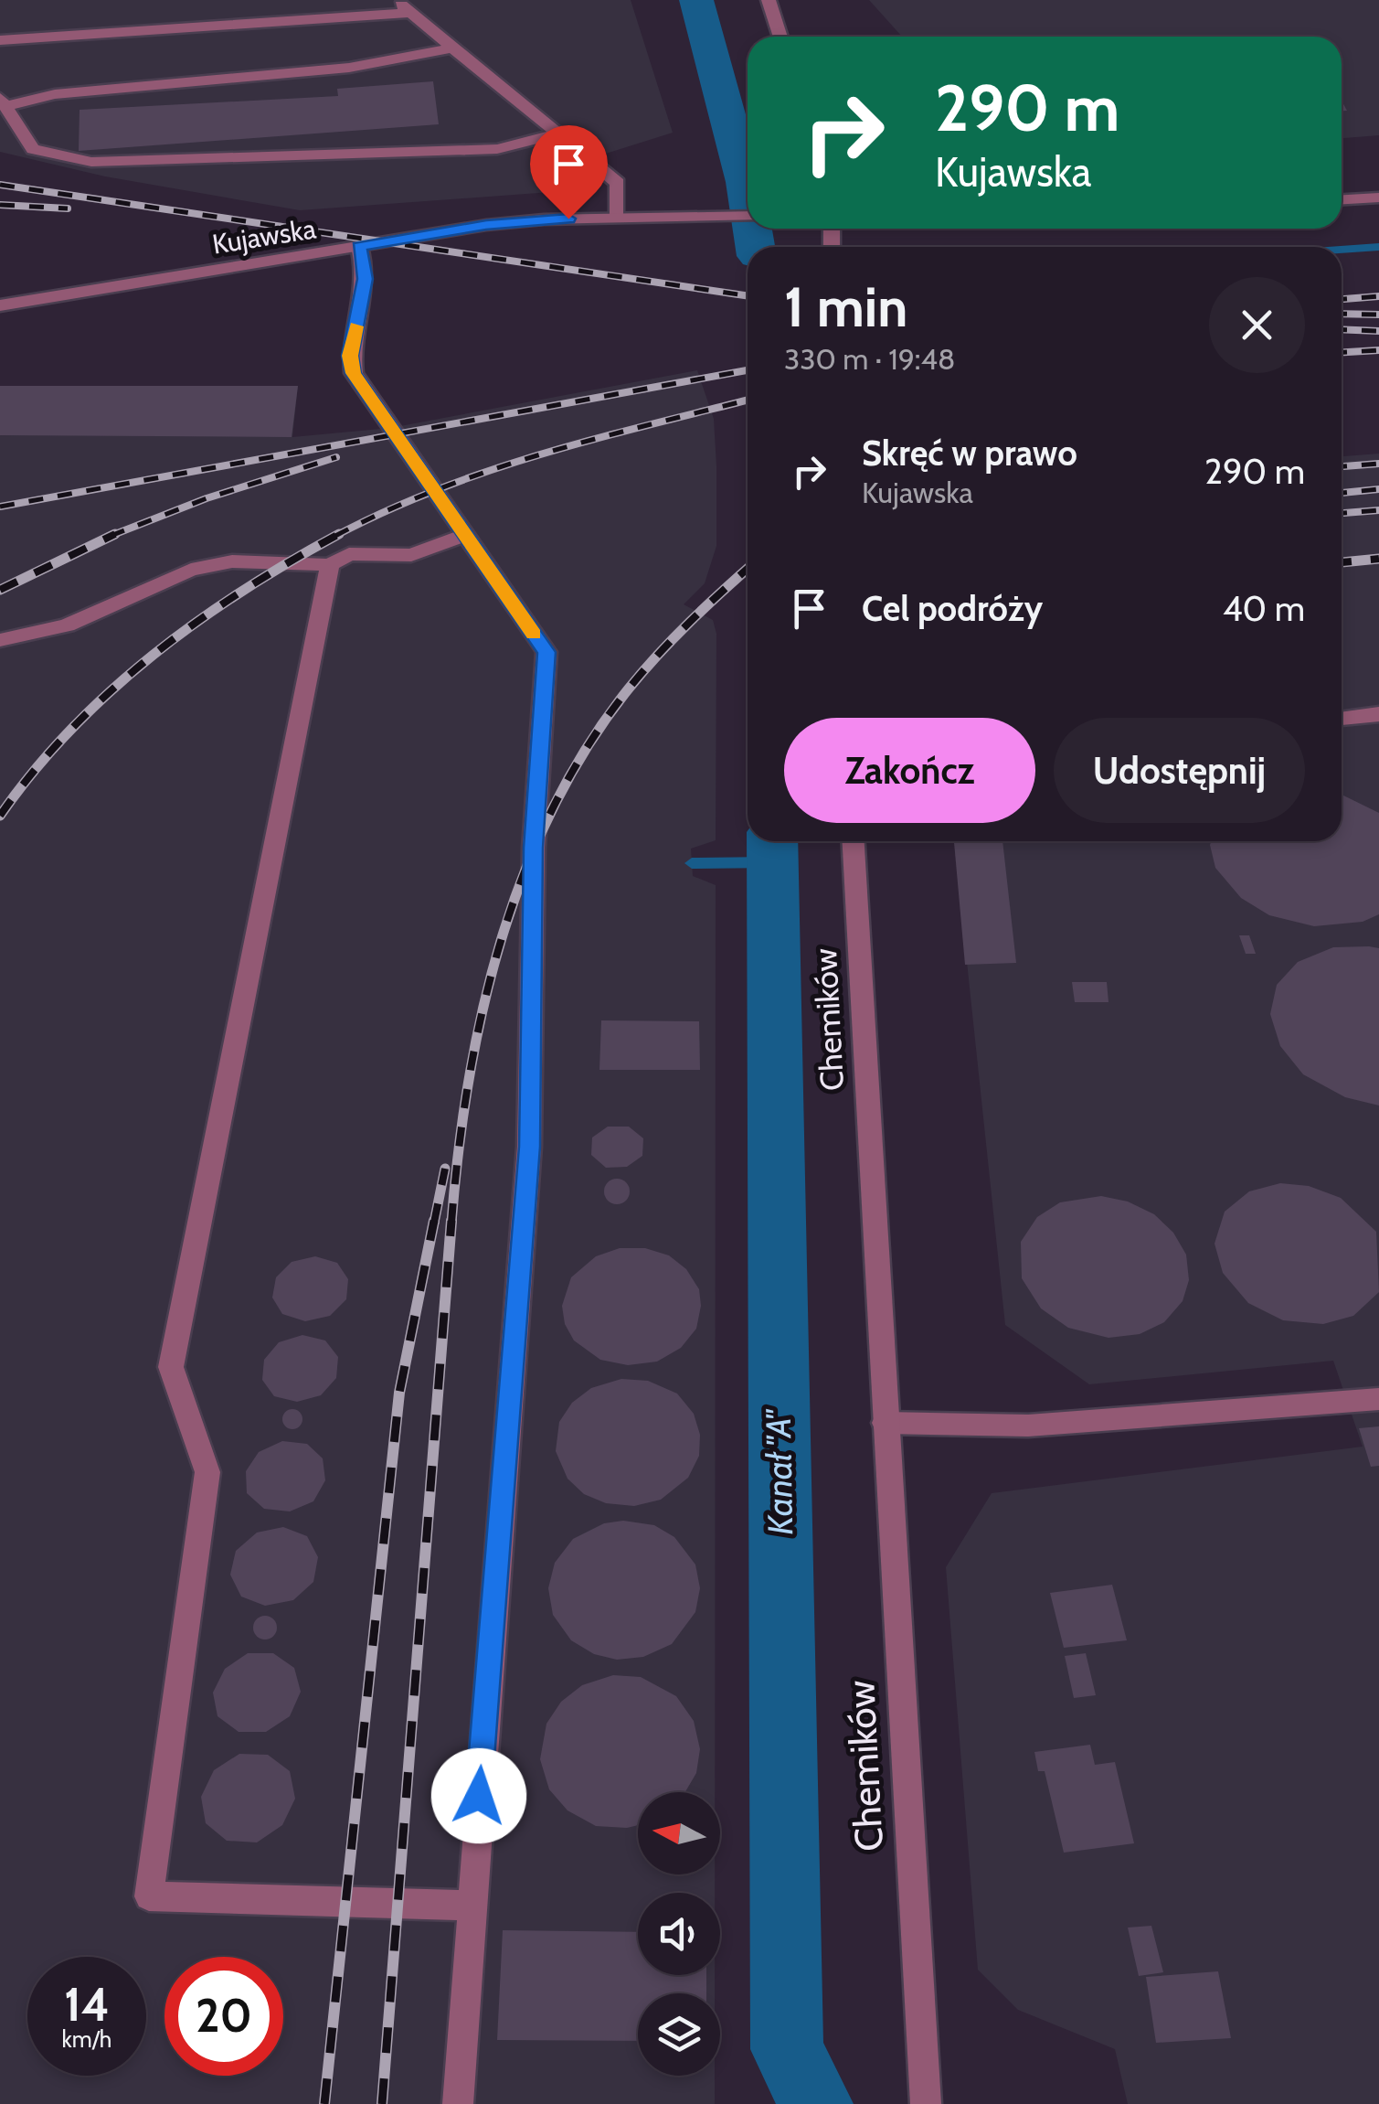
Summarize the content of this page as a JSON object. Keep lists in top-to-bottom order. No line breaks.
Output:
{"streets":{"street":["Kujawska","Chemików"]},"water":["Kanał \"A\""],"north":"left","page":{"turn":["290 m","Kujawska"],"heading":["1 min","330 m · 19:48"],"list":[{"name":"Skręć w prawo","note":"Kujawska","value":"290 m"},{"name":"Cel podróży","value":"40 m"}],"buttons":["Zakończ","Udostępnij"],"speed":"14 km/h","limit":"20"}}
